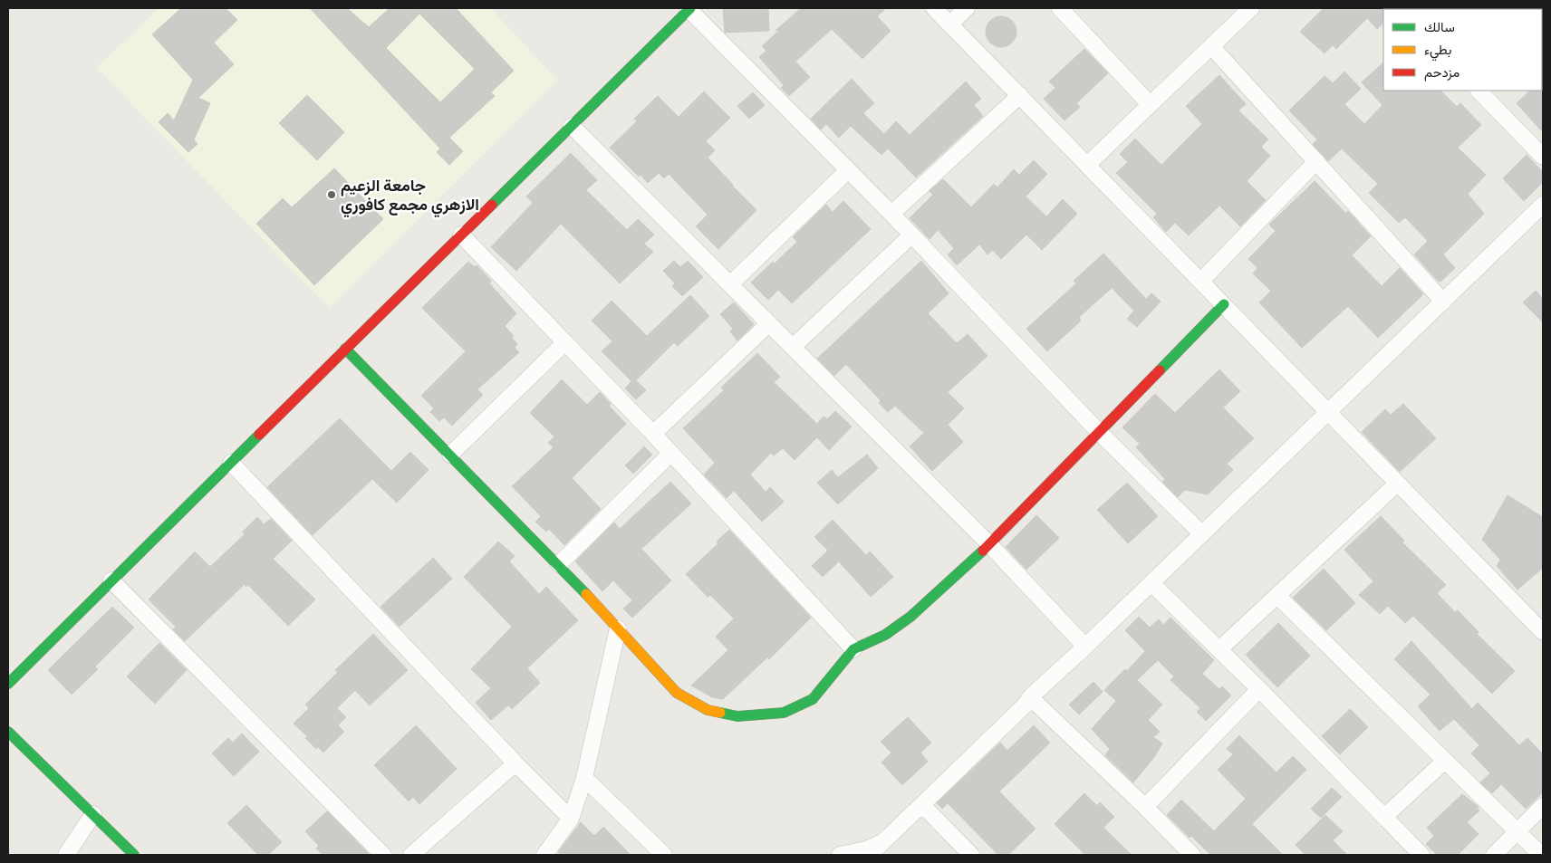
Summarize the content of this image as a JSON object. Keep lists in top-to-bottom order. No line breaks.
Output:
{"places":["جامعة الزعيم الازهري مجمع كافوري"],"legend":["سالك","بطيء","مزدحم"]}
